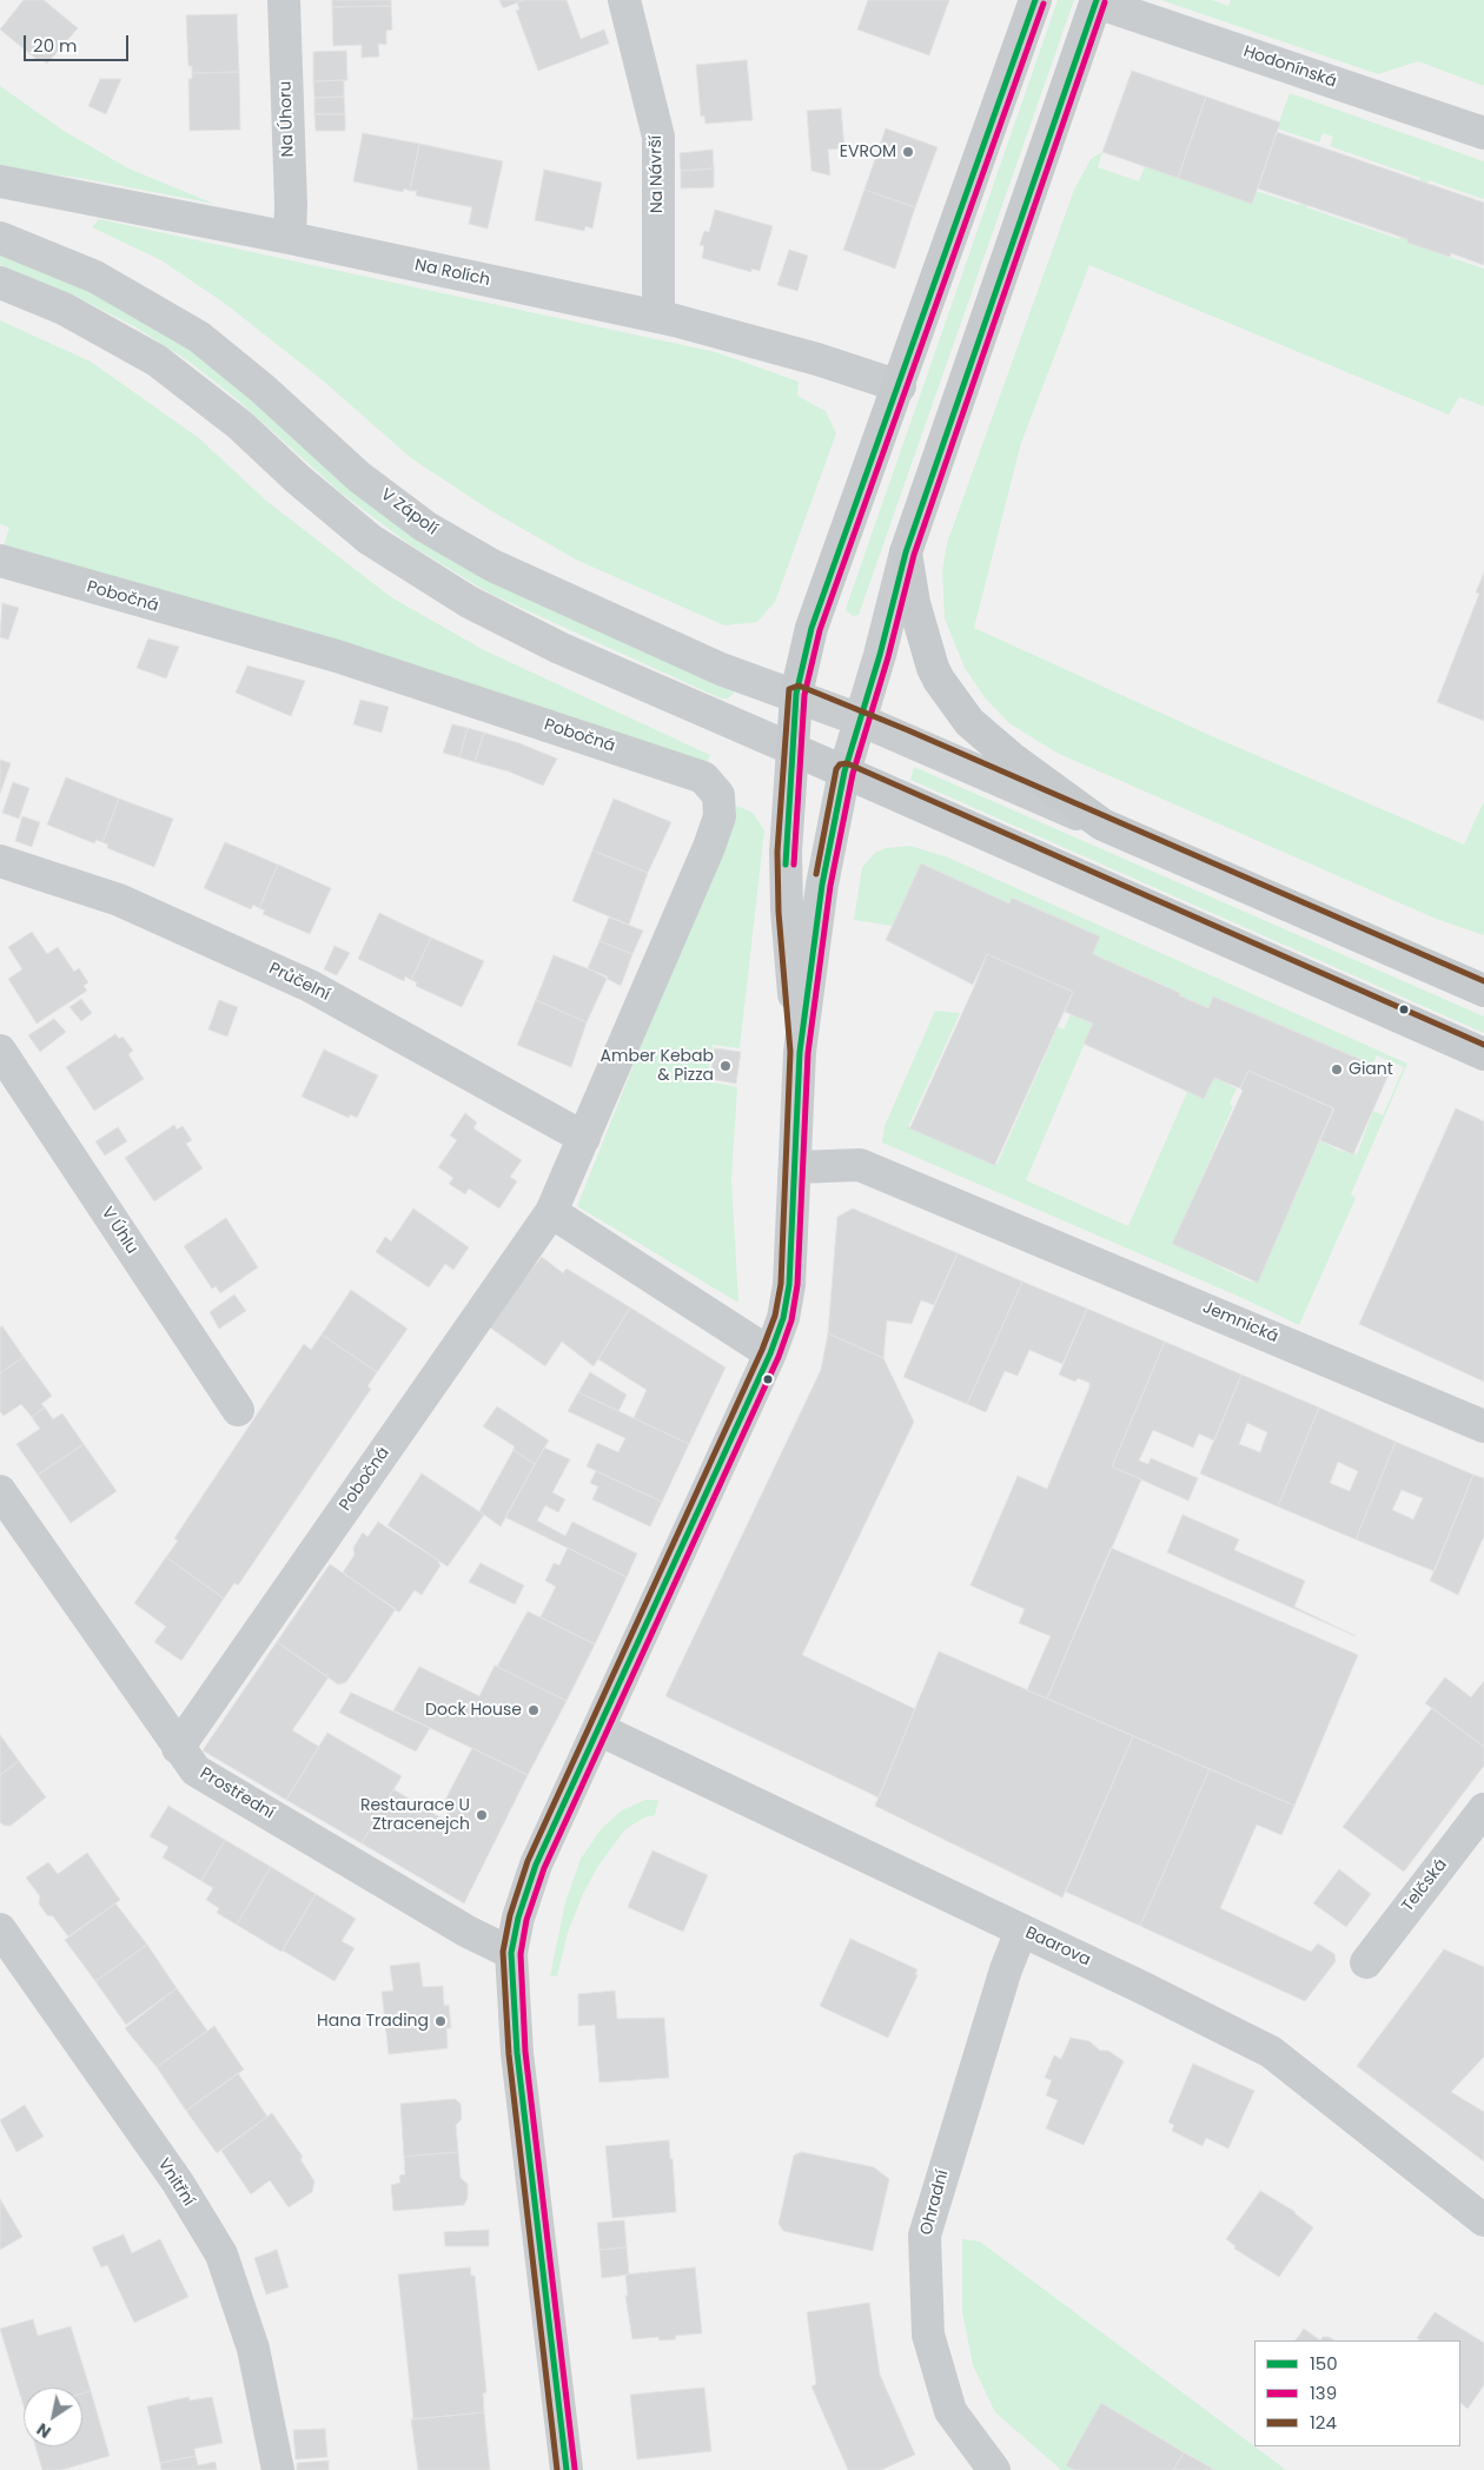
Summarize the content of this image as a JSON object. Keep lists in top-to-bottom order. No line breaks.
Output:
{"streets":{"street":["Hodonínská","Na Úhoru","Na Návrší","Na Rolích","V Zápolí","Pobočná","Průčelní","V Úhlu","Jemnická","Prostřední","Telčská","Baarova","Vnitřní","Ohradní"]},"crossings":[["Na Úhoru","Na Rolích"],["Na Návrší","Na Rolích"],["Pobočná","Průčelní"],["Pobočná","Prostřední"],["Baarova","Ohradní"]],"places":["EVROM","Amber Kebab & Pizza","Giant","Dock House","Restaurace U Ztracenejch","Hana Trading"],"lines":["transit line 150","transit line 139","transit line 124"],"legend":["150","139","124"],"scale_bar":"20 m","north":"bottom left"}
